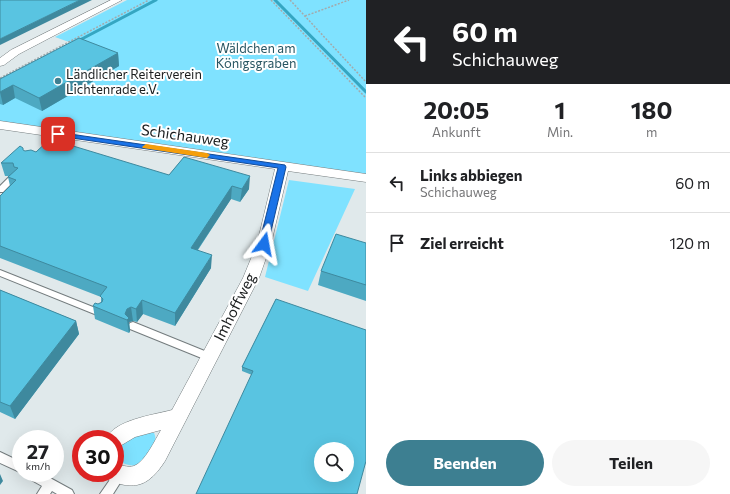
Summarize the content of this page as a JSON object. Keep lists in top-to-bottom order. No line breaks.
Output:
{"streets":{"street":["Schichauweg","Imhoffweg"]},"crossings":[["Schichauweg","Imhoffweg"]],"parks":["Wäldchen am Königsgraben"],"places":["Ländlicher Reiterverein Lichtenrade e.V."],"page":{"turn":["60 m","Schichauweg"],"eta":["20:05","Ankunft","1","Min.","180","m"],"list":[{"name":"Links abbiegen","note":"Schichauweg","value":"60 m"},{"name":"Ziel erreicht","value":"120 m"}],"speed":"27 km/h","limit":"30","buttons":["Beenden","Teilen"]}}
